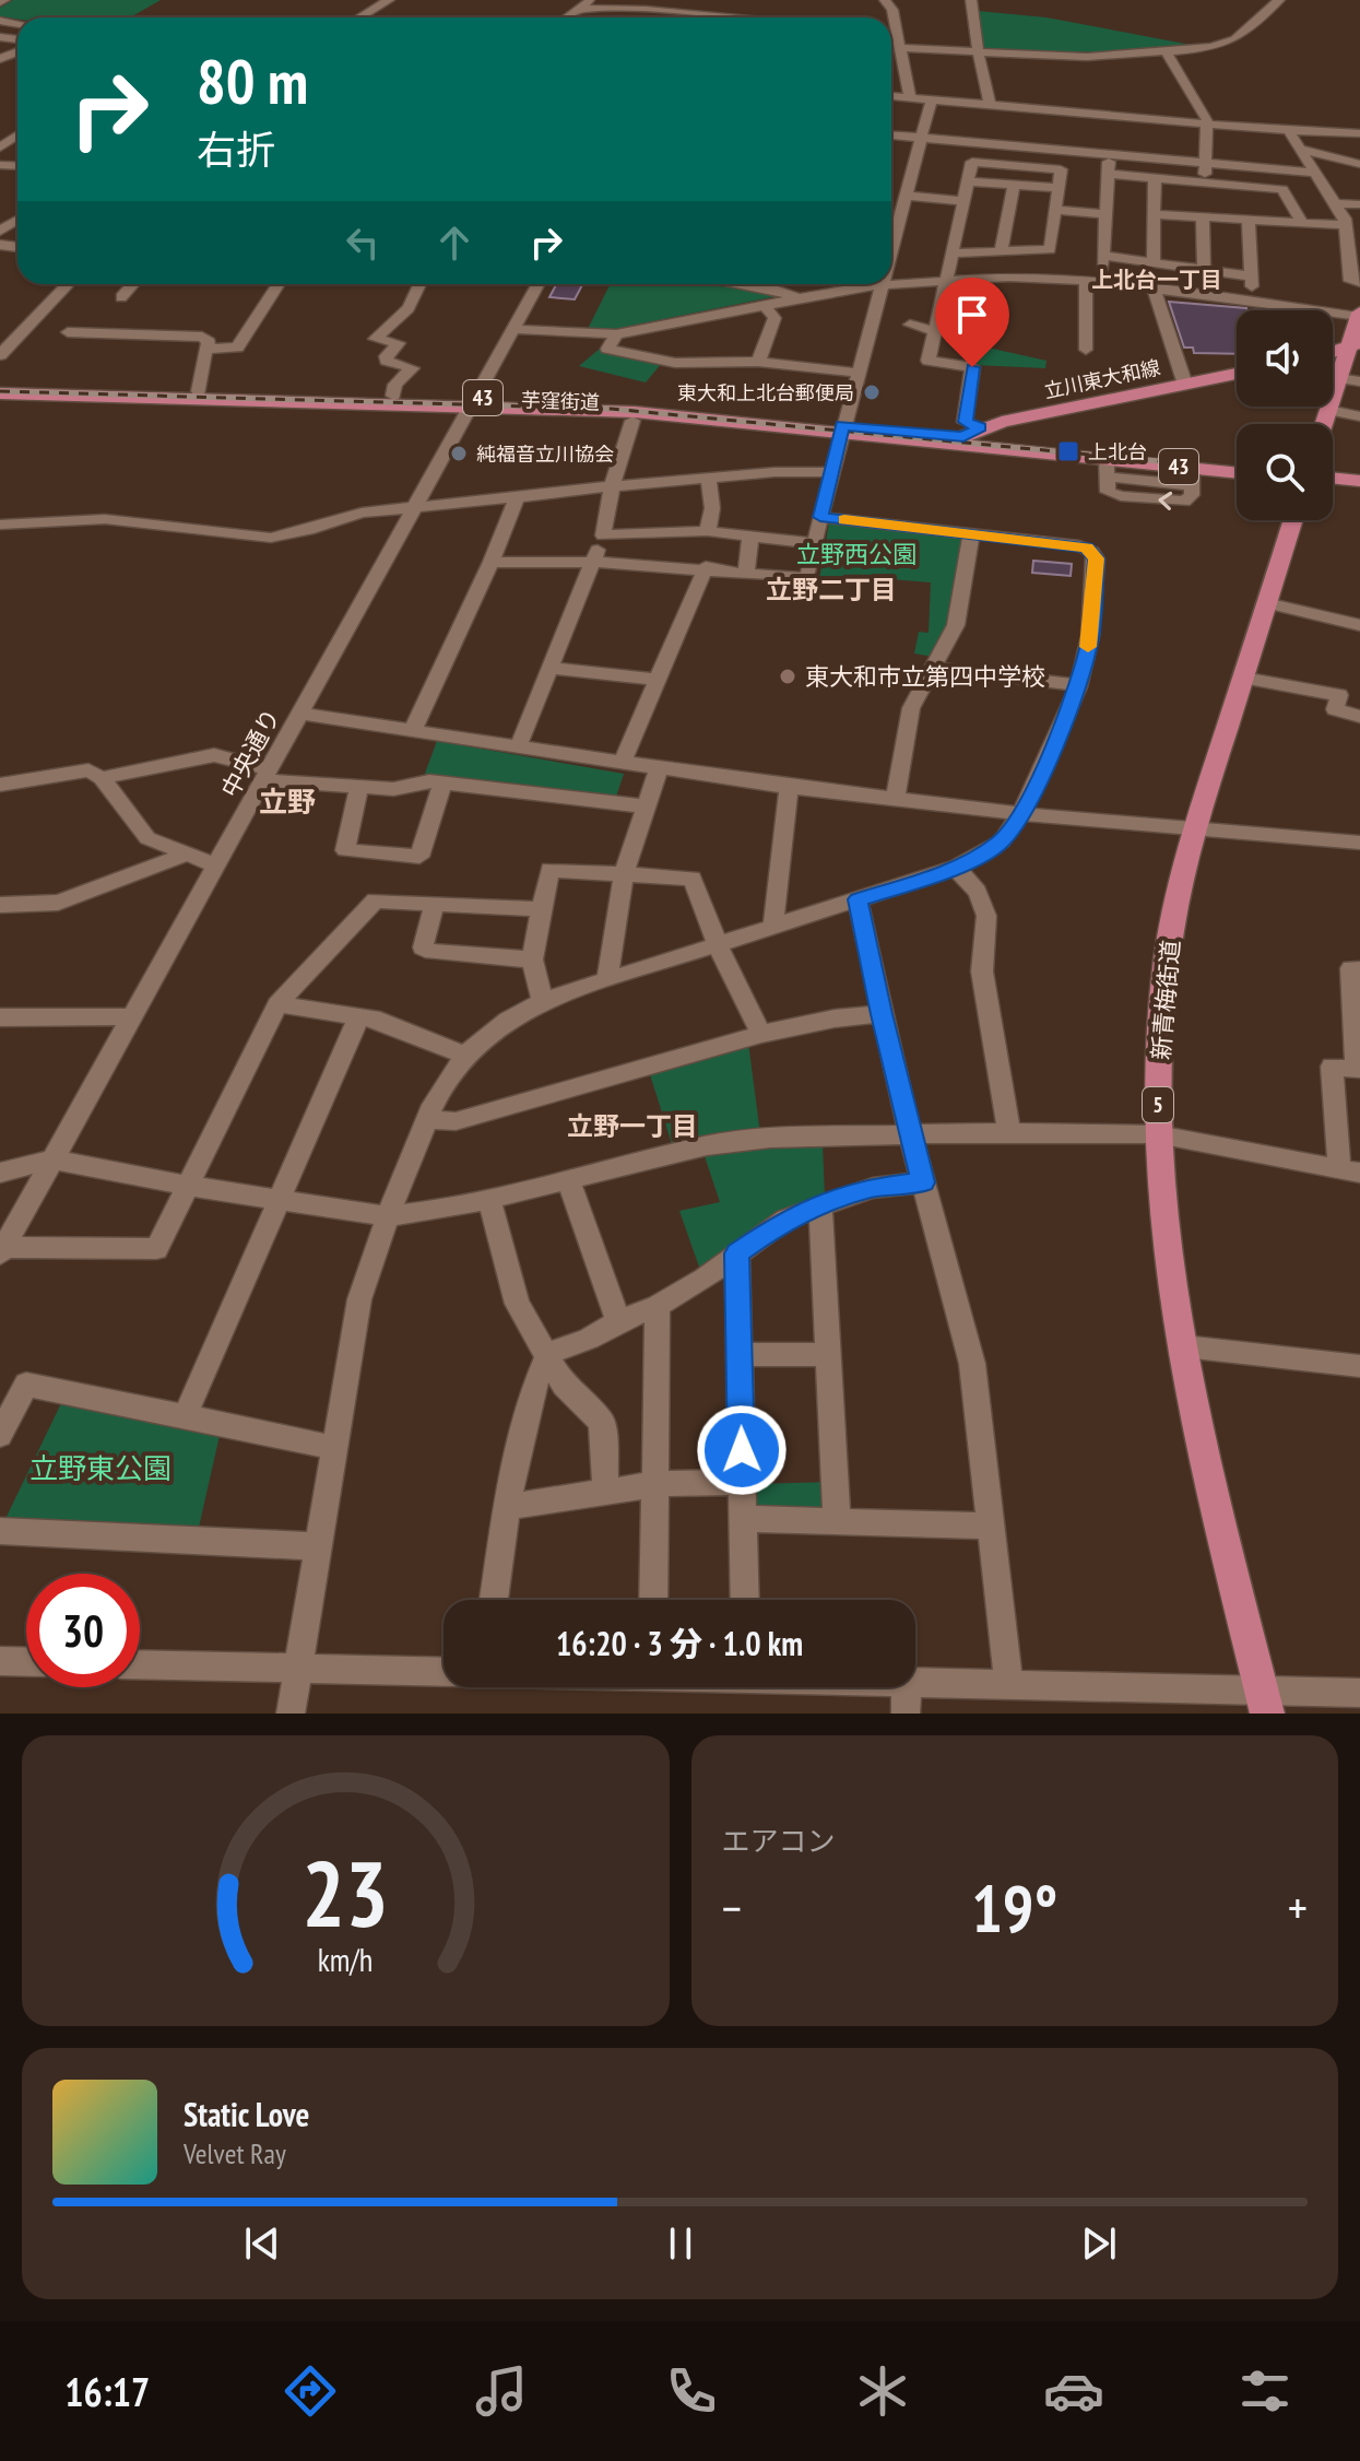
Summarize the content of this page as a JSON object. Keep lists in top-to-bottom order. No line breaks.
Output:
{"streets":{"main road":["立川東大和線","43","芋窪街道","新青梅街道","5"],"street":["中央通り"]},"crossings":[["立川東大和線","芋窪街道"],["芋窪街道","中央通り"]],"districts":["上北台一丁目","立野二丁目","立野","立野一丁目"],"parks":["立野西公園","立野東公園"],"places":{"other":["東大和上北台郵便局","純福音立川協会","東大和市立第四中学校"],"transit":["上北台"]},"page":{"turn":["80 m","右折"],"limit":"30","trip":"16:20 · 3 分 · 1.0 km","tile":"エアコン","heat":["−","19°","+"],"song":["Static Love","Velvet Ray"],"tabs":"16:17","gauge":["23","km/h"]}}
